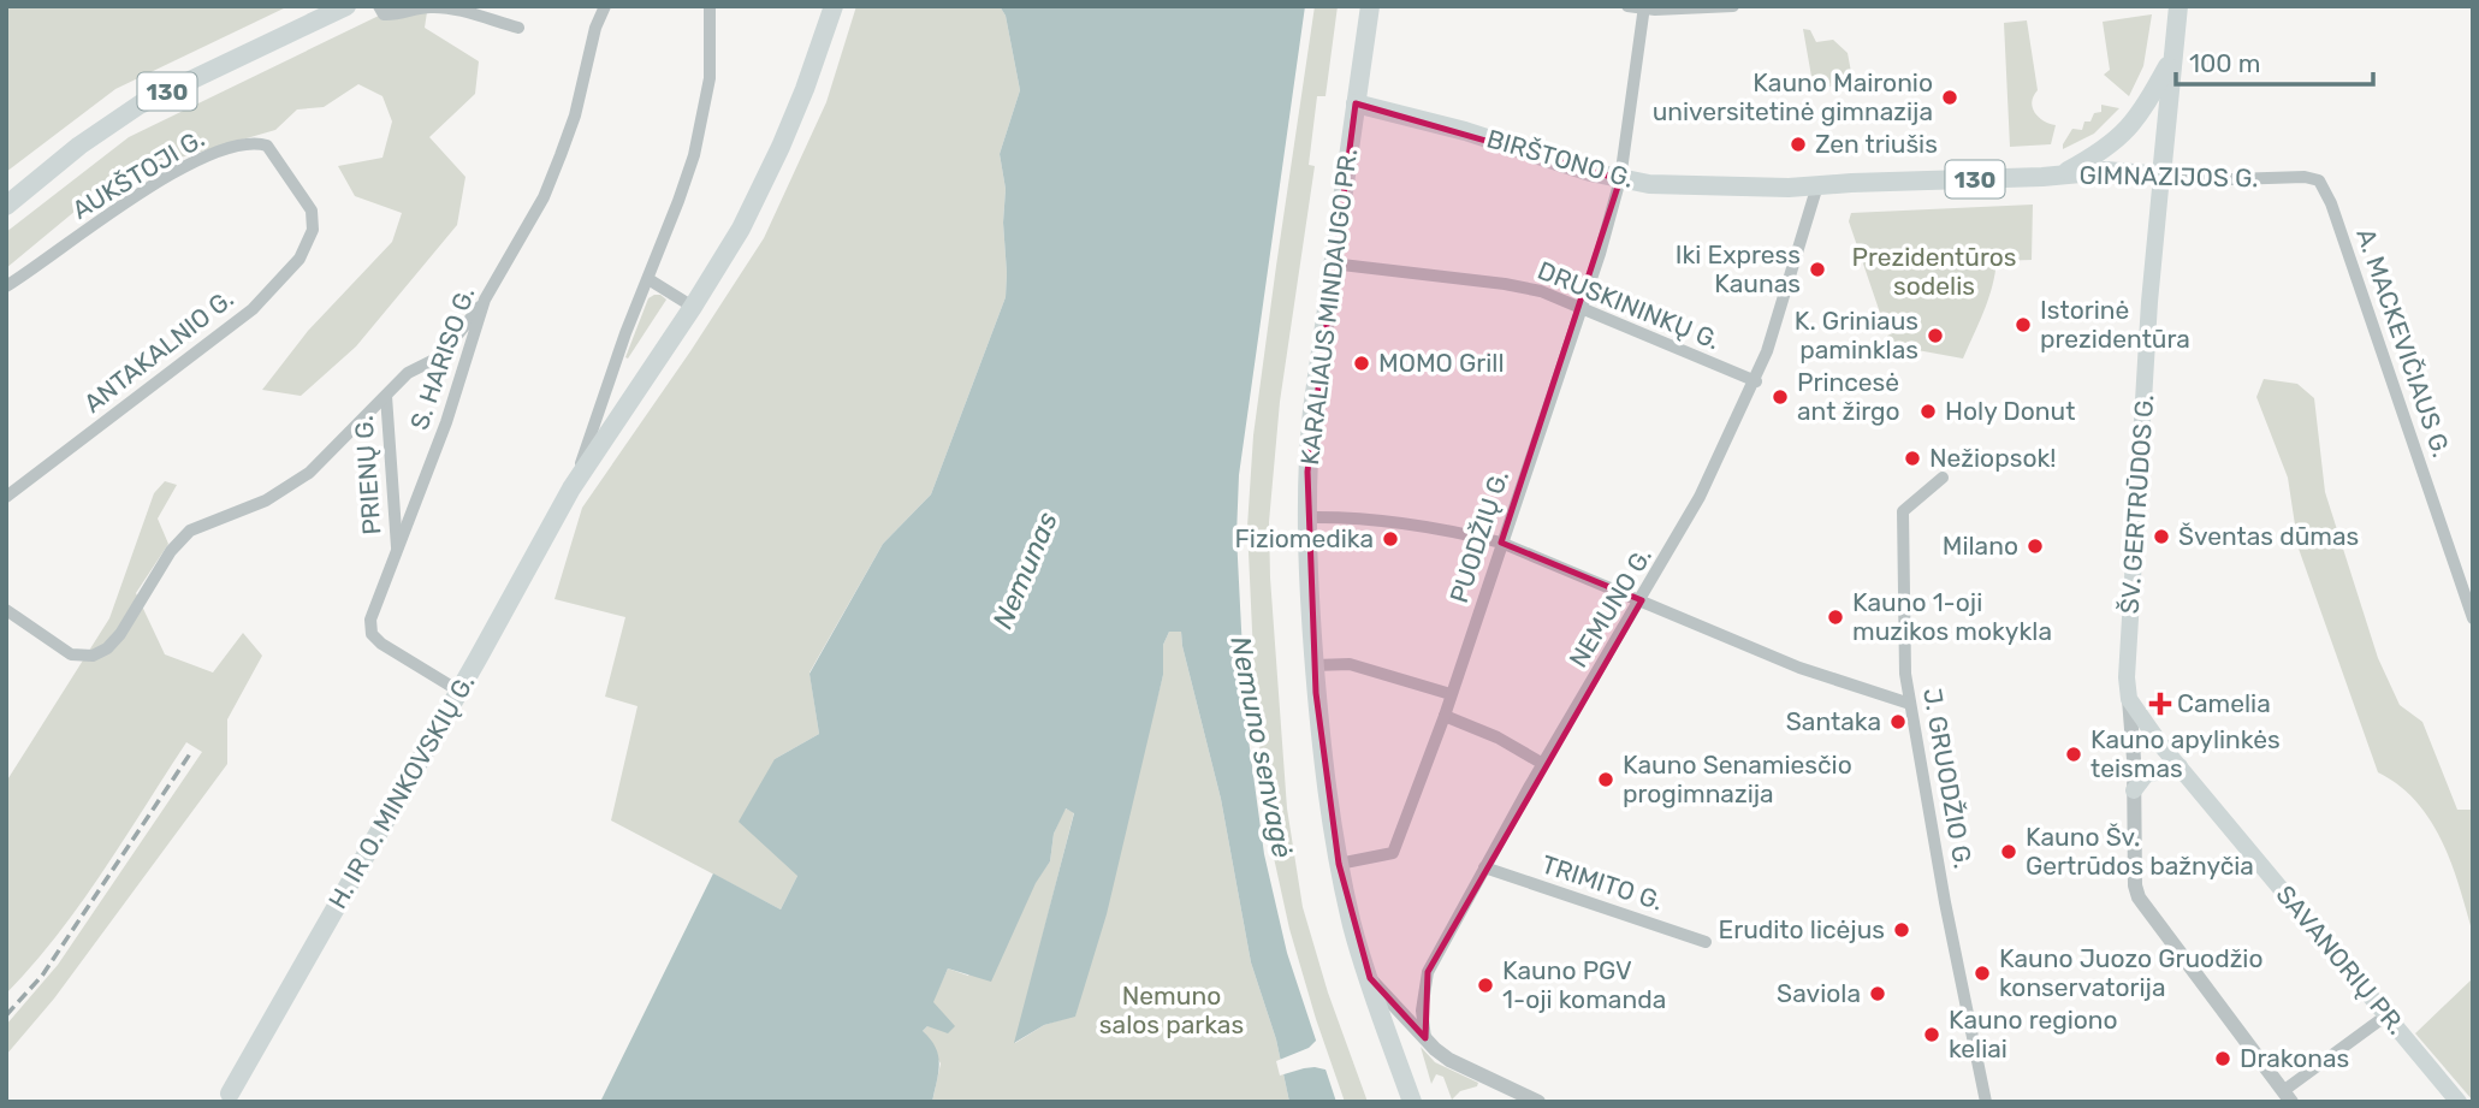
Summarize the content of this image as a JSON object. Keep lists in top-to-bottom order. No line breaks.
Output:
{"streets":{"main road":["130","BIRŠTONO G.","GIMNAZIJOS G.","KARALIAUS MINDAUGO PR.","ŠV. GERTRŪDOS G.","H. IR O. MINKOVSKIŲ G.","SAVANORIŲ PR."],"street":["AUKŠTOJI G.","DRUSKININKŲ G.","A. MACKEVIČIAUS G.","ANTAKALNIO G.","S. HARISO G.","PRIENŲ G.","PUODŽIŲ G.","NEMUNO G.","J. GRUODŽIO G.","TRIMITO G."]},"crossings":[["BIRŠTONO G.","GIMNAZIJOS G."],["BIRŠTONO G.","KARALIAUS MINDAUGO PR."],["BIRŠTONO G.","PUODŽIŲ G."],["BIRŠTONO G.","NEMUNO G."],["AUKŠTOJI G.","ANTAKALNIO G."],["GIMNAZIJOS G.","A. MACKEVIČIAUS G."],["GIMNAZIJOS G.","ŠV. GERTRŪDOS G."],["GIMNAZIJOS G.","NEMUNO G."],["DRUSKININKŲ G.","KARALIAUS MINDAUGO PR."],["DRUSKININKŲ G.","PUODŽIŲ G."],["DRUSKININKŲ G.","NEMUNO G."],["KARALIAUS MINDAUGO PR.","PUODŽIŲ G."],["S. HARISO G.","PRIENŲ G."],["S. HARISO G.","H. IR O. MINKOVSKIŲ G."],["ŠV. GERTRŪDOS G.","SAVANORIŲ PR."],["NEMUNO G.","TRIMITO G."]],"water":["Nemunas","Nemuno senvagė"],"parks":["Prezidentūros sodelis","Nemuno salos parkas"],"places":{"other":["Kauno Maironio universitetinė gimnazija","Zen triušis","Iki Express Kaunas","Istorinė prezidentūra","K. Griniaus paminklas","MOMO Grill","Princesė ant žirgo","Holy Donut","Nežiopsok!","Šventas dūmas","Fiziomedika","Milano","Kauno 1-oji muzikos mokykla","Santaka","Kauno apylinkės teismas","Kauno Senamiesčio progimnazija","Kauno Šv. Gertrūdos bažnyčia","Erudito licėjus","Kauno Juozo Gruodžio konservatorija","Kauno PGV 1-oji komanda","Saviola","Kauno regiono keliai","Drakonas"],"health":["Camelia"]},"scale_bar":"100 m"}
